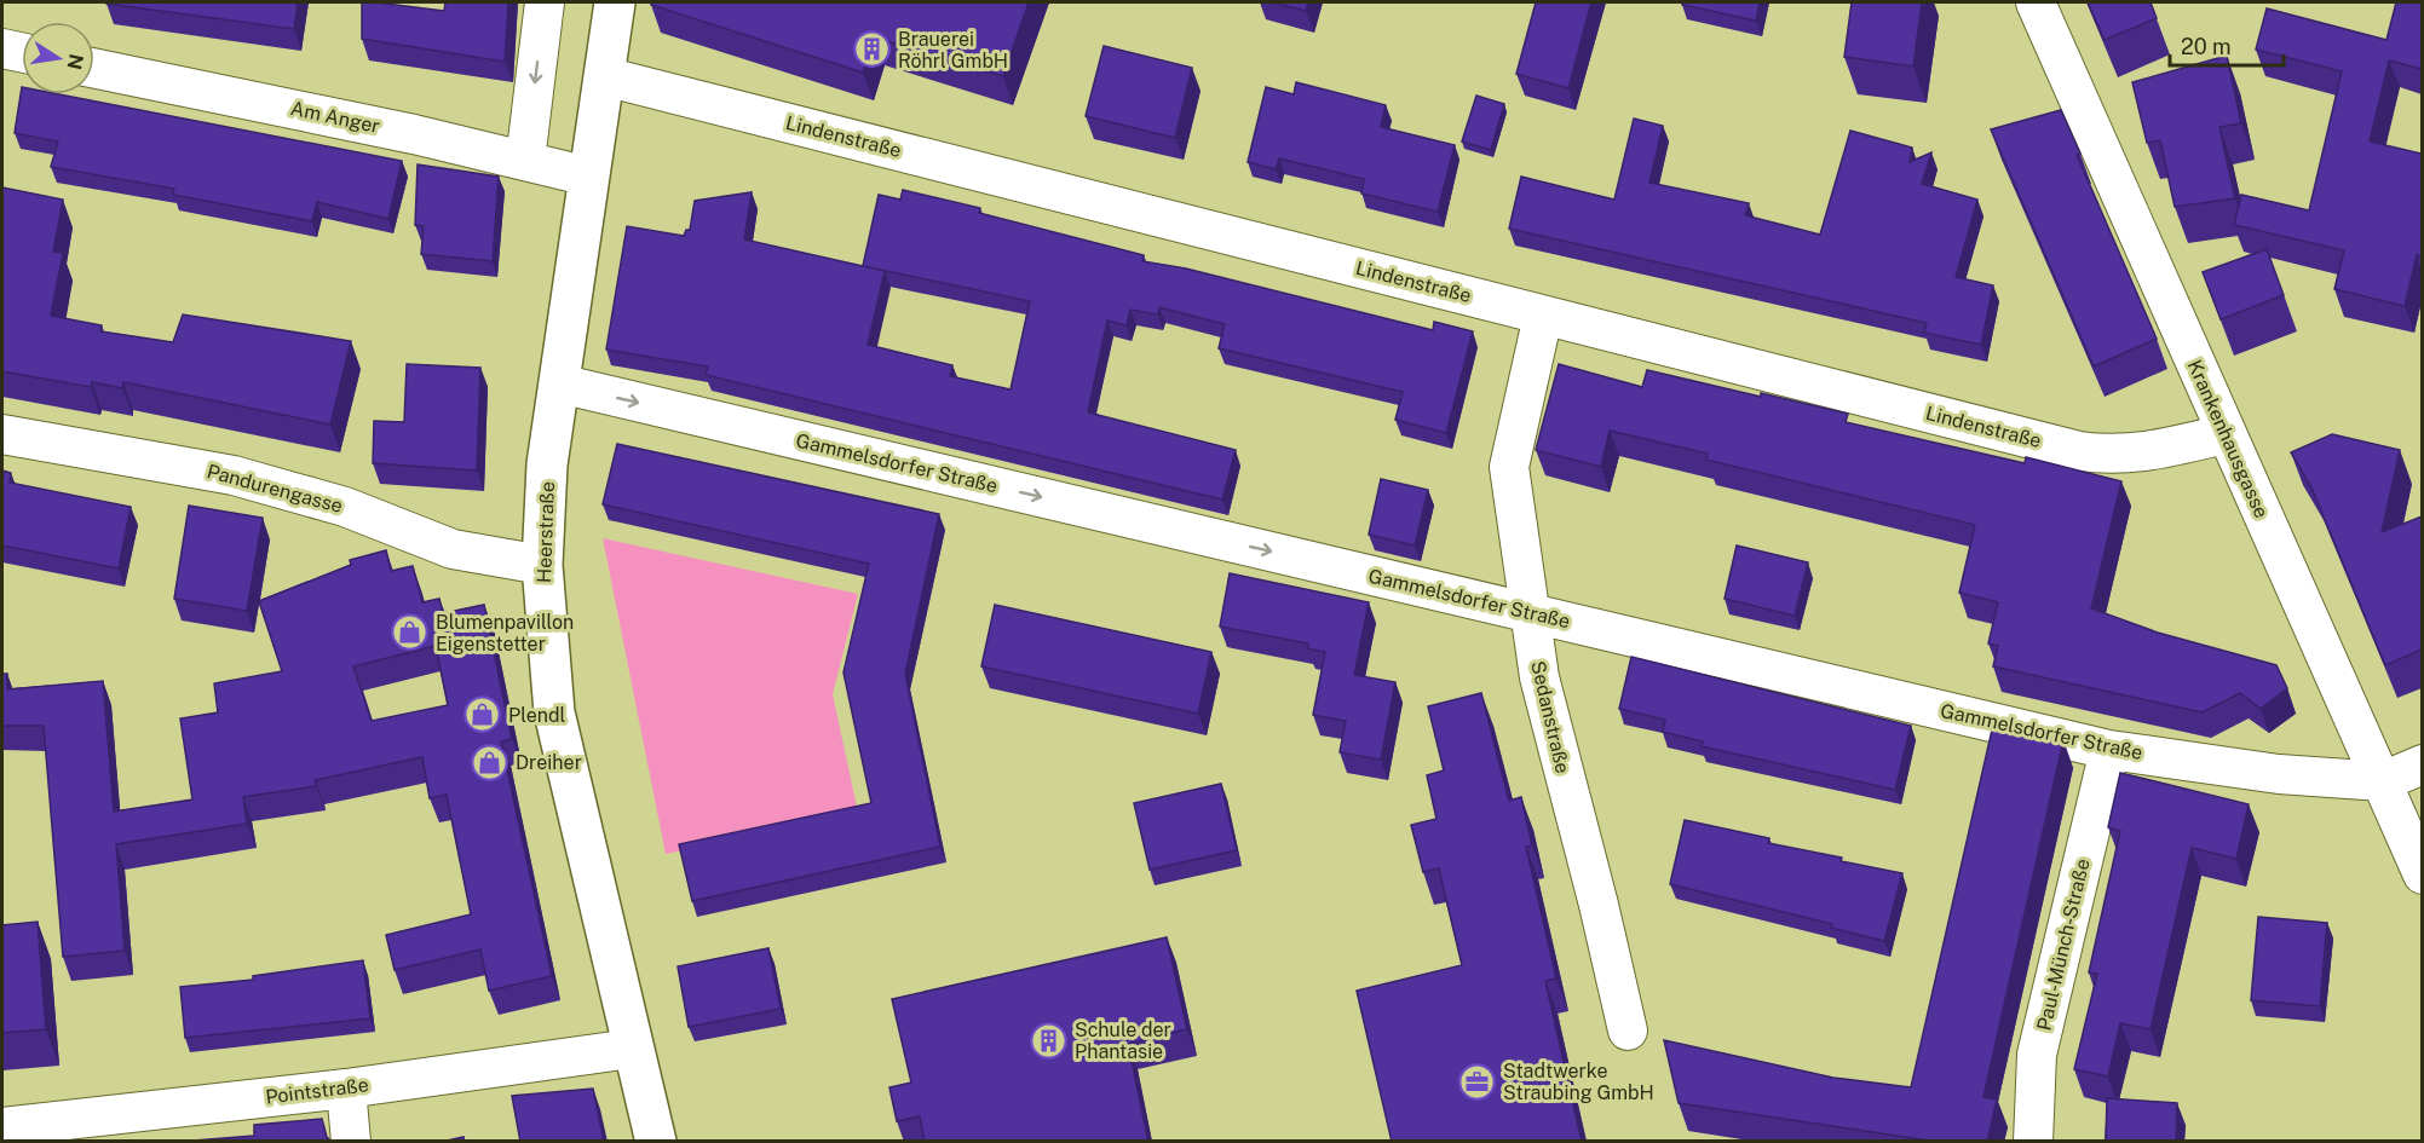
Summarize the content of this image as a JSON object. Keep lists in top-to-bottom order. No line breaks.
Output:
{"streets":{"street":["Am Anger","Lindenstraße","Krankenhausgasse","Gammelsdorfer Straße","Pandurengasse","Heerstraße","Sedanstraße","Paul-Münch-Straße","Pointstraße"]},"crossings":[["Am Anger","Heerstraße"],["Lindenstraße","Krankenhausgasse"],["Lindenstraße","Heerstraße"],["Lindenstraße","Sedanstraße"],["Krankenhausgasse","Gammelsdorfer Straße"],["Gammelsdorfer Straße","Heerstraße"],["Gammelsdorfer Straße","Sedanstraße"],["Gammelsdorfer Straße","Paul-Münch-Straße"],["Pandurengasse","Heerstraße"],["Heerstraße","Pointstraße"]],"one_way":["Gammelsdorfer Straße"],"places":{"building":["Brauerei Röhrl GmbH","Schule der Phantasie"],"shop":["Blumenpavillon Eigenstetter","Plendl","Dreiher"],"office":["Stadtwerke Straubing GmbH"]},"scale_bar":"20 m","north":"right"}
